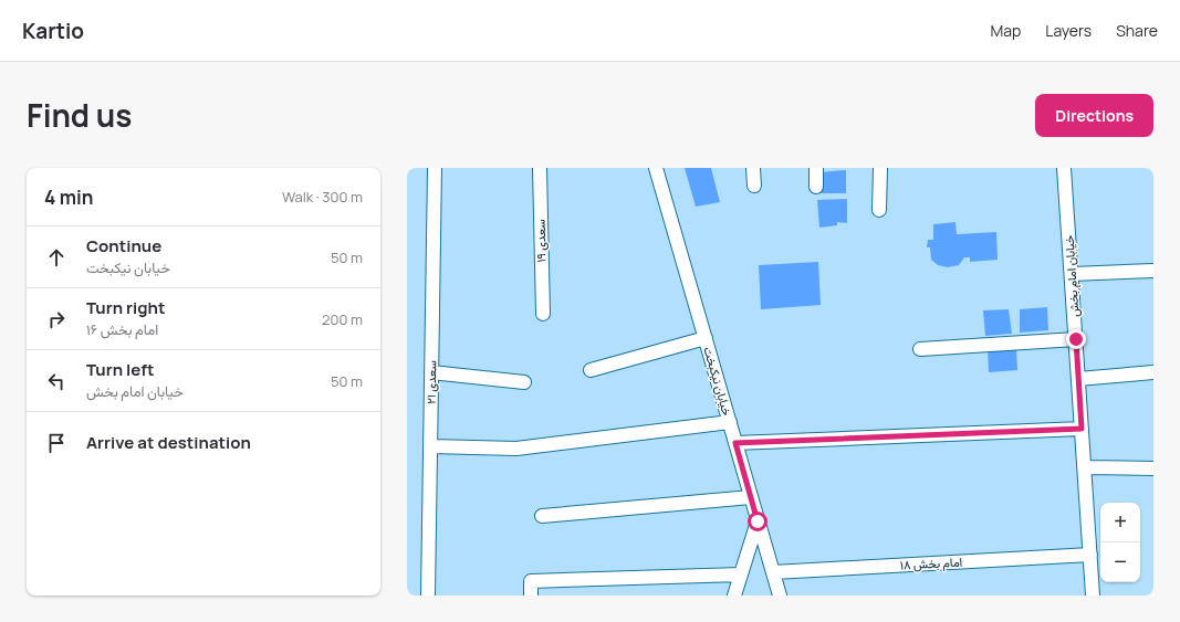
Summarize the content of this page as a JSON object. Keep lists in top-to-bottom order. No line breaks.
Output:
{"streets":{"street":["سعدی ۱۹","خیابان امام بخش","خیابان نیکبخت","سعدی ۲۱","امام بخش ۱۸"]},"crossings":[["خیابان امام بخش","امام بخش ۱۸"],["خیابان نیکبخت","امام بخش ۱۸"]],"page":{"header":"Kartio","nav":["Map","Layers","Share"],"title":"Find us","buttons":"Directions","heading":["4 min","Walk · 300 m"],"list":[["Continue","خیابان نیکبخت","50 m"],["Turn right","امام بخش ۱۶","200 m"],["Turn left","خیابان امام بخش","50 m"],"Arrive at destination"],"map_buttons":["+","−"]}}
